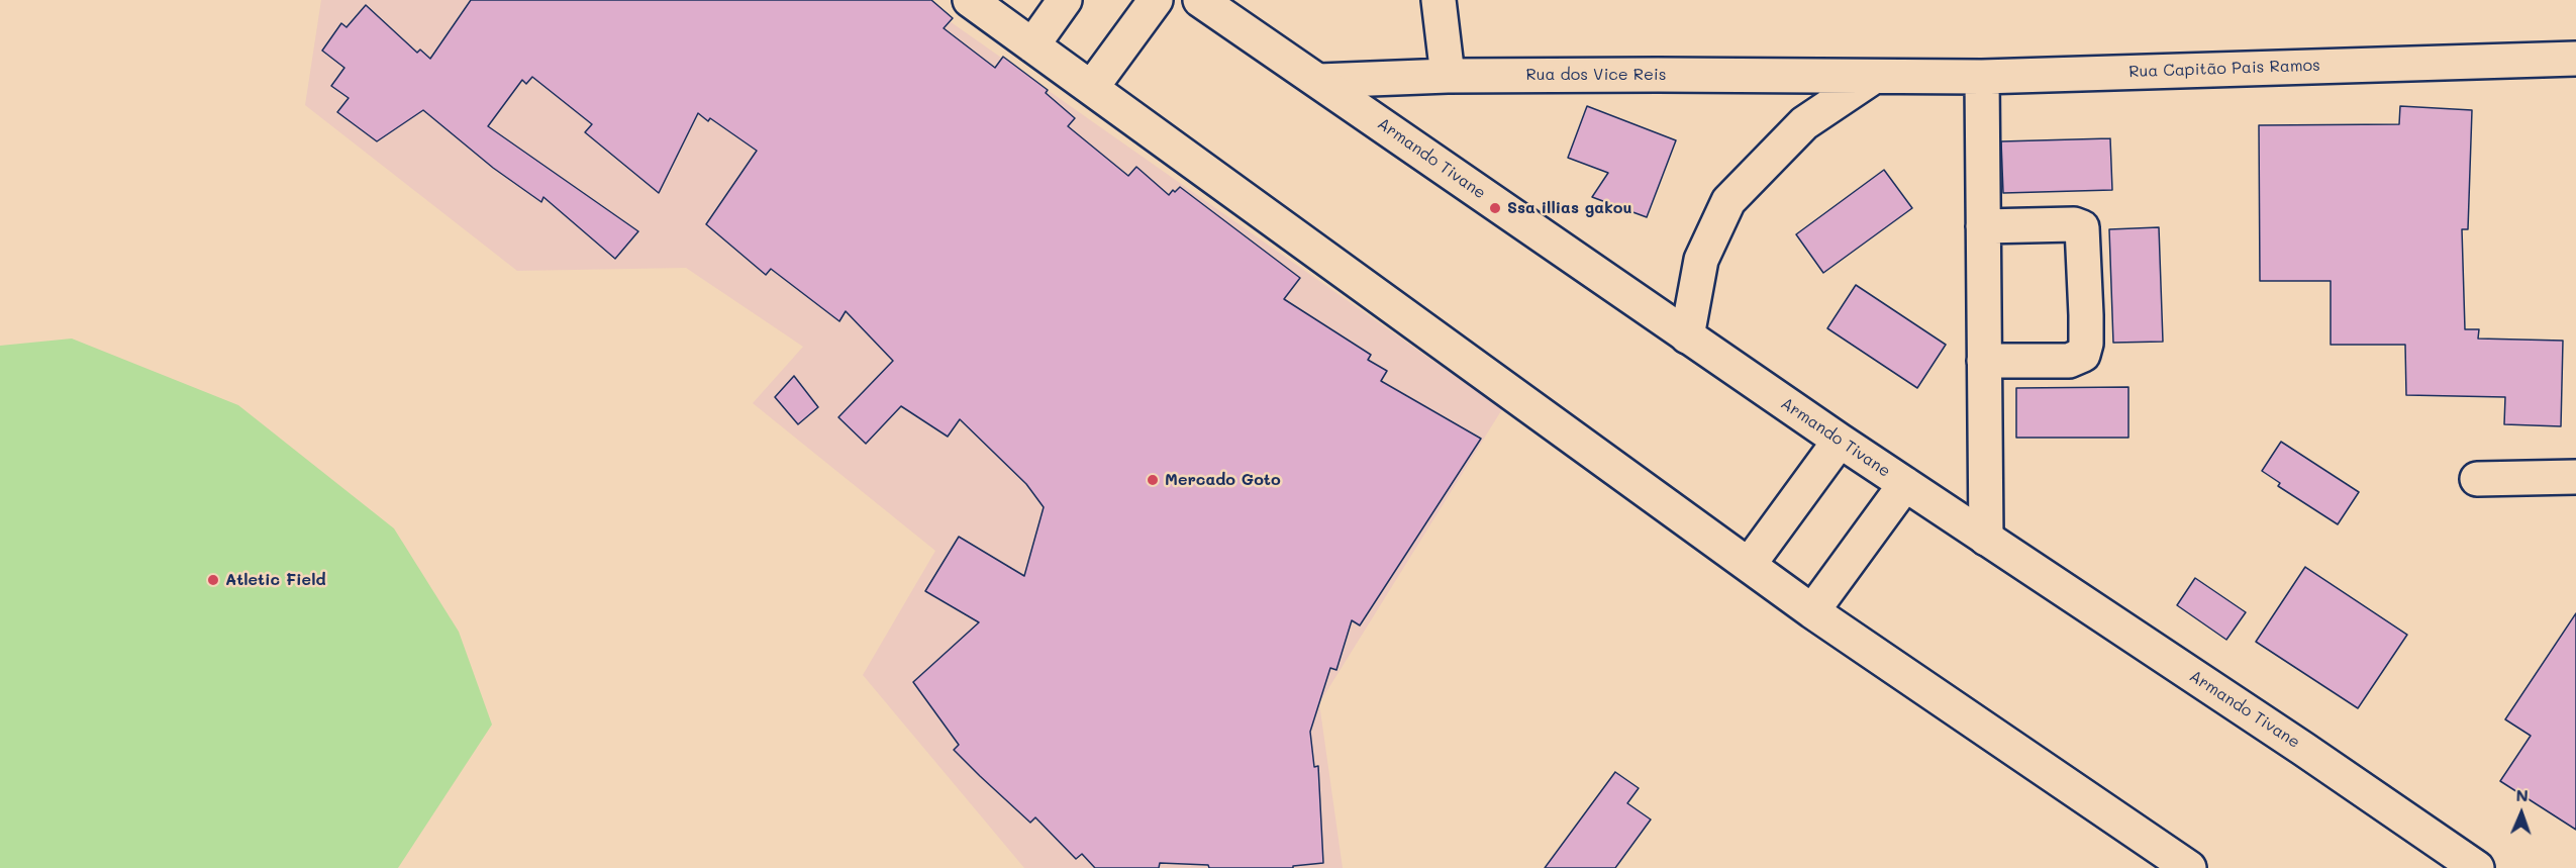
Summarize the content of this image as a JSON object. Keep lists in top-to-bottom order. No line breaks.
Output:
{"streets":{"street":["Rua Capitão Pais Ramos","Rua dos Vice Reis","Armando Tivane"]},"crossings":[["Rua Capitão Pais Ramos","Rua dos Vice Reis"],["Rua dos Vice Reis","Armando Tivane"]],"places":["Ssa illias gakou","Mercado Goto","Atletic Field"],"north":"top"}
